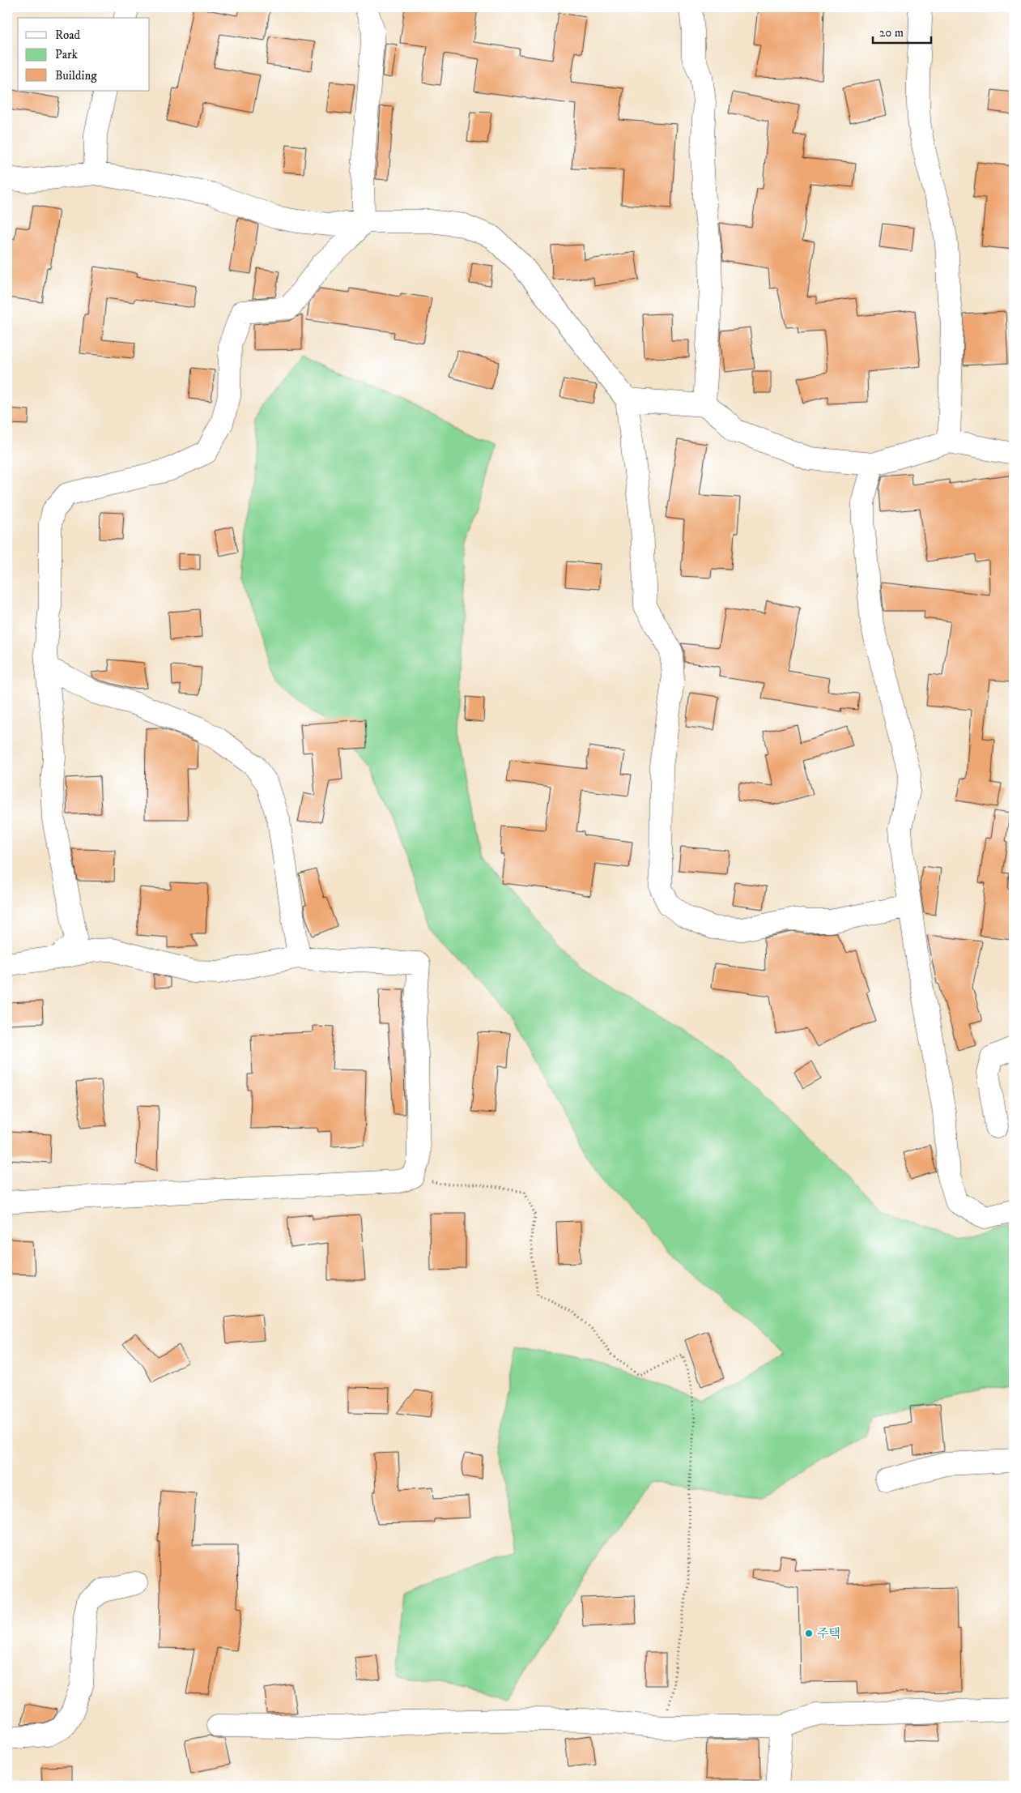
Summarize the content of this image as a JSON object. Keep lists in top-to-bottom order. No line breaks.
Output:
{"places":["주택"],"legend":["Road","Park","Building"],"scale_bar":"20 m"}
